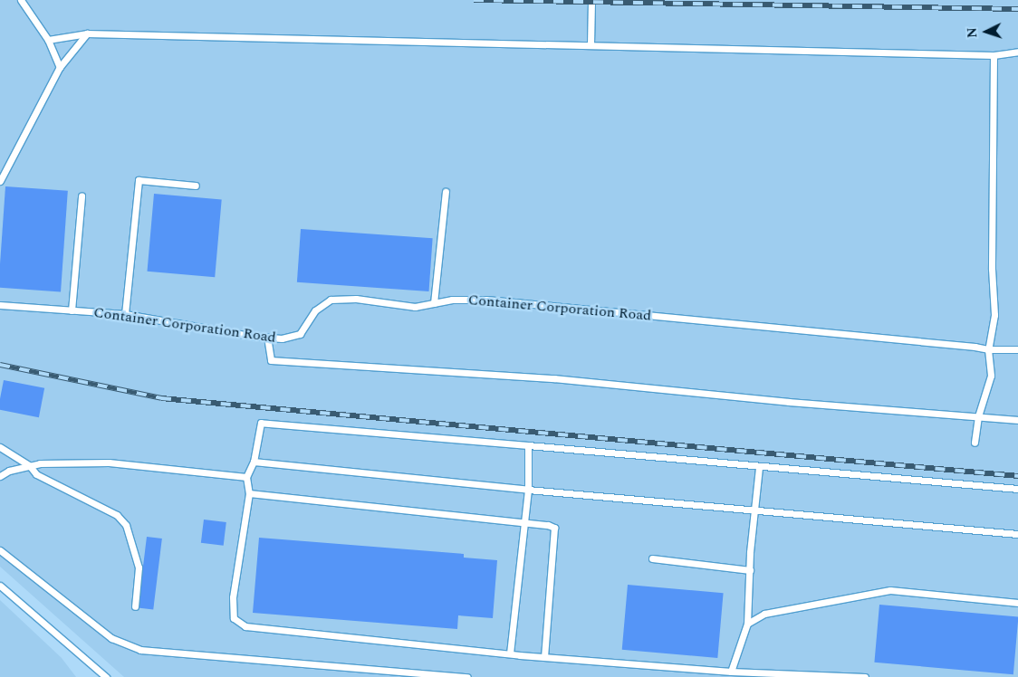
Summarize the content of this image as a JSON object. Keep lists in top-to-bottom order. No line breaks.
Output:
{"streets":{"lane":["Container Corporation Road"]},"north":"left"}
